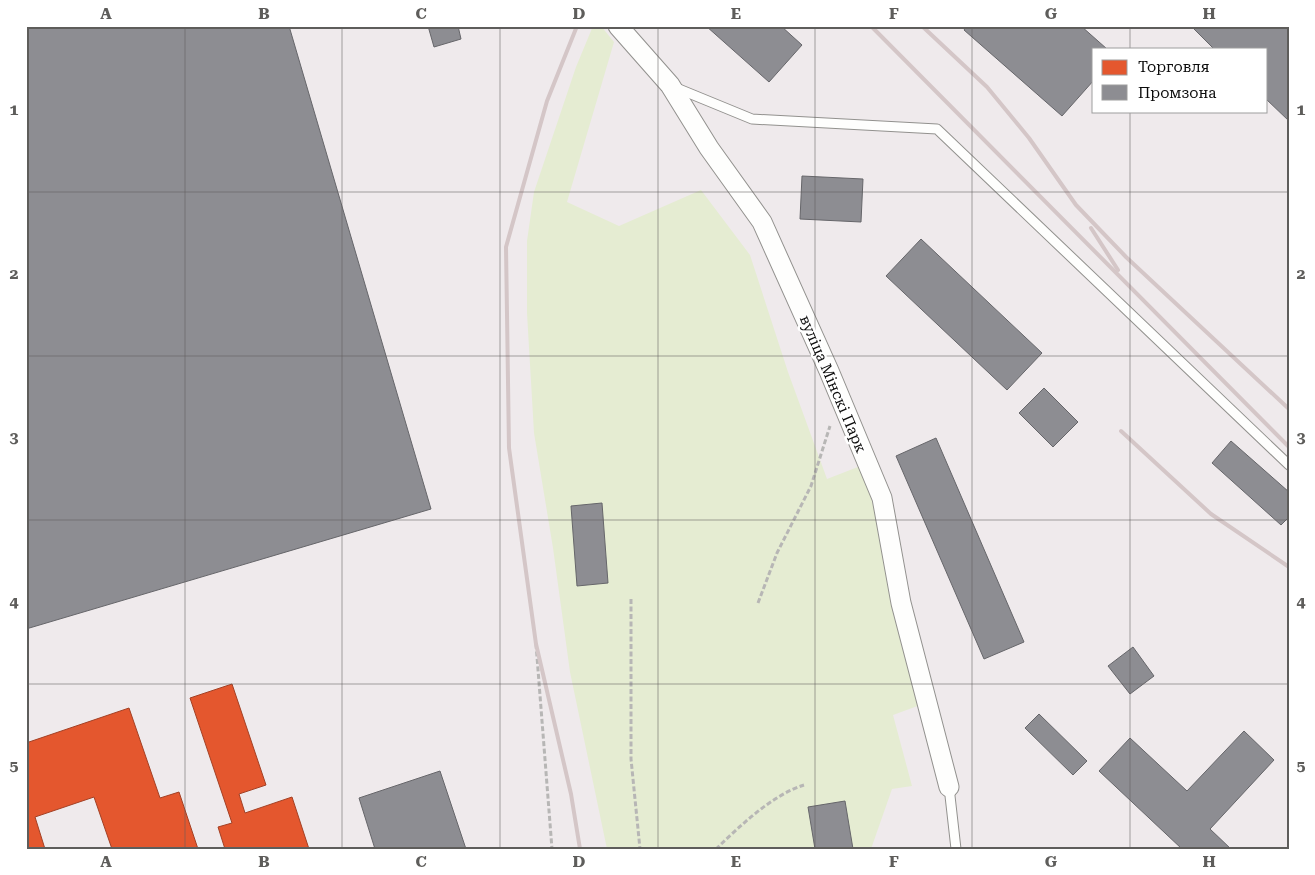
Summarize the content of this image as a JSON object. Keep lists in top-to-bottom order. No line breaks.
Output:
{"streets":{"street":["вуліца Мінскі Парк"]},"legend":["Торговля","Промзона"],"grid":{"columns":["A","B","C","D","E","F","G","H"],"rows":["1","2","3","4","5"]}}
